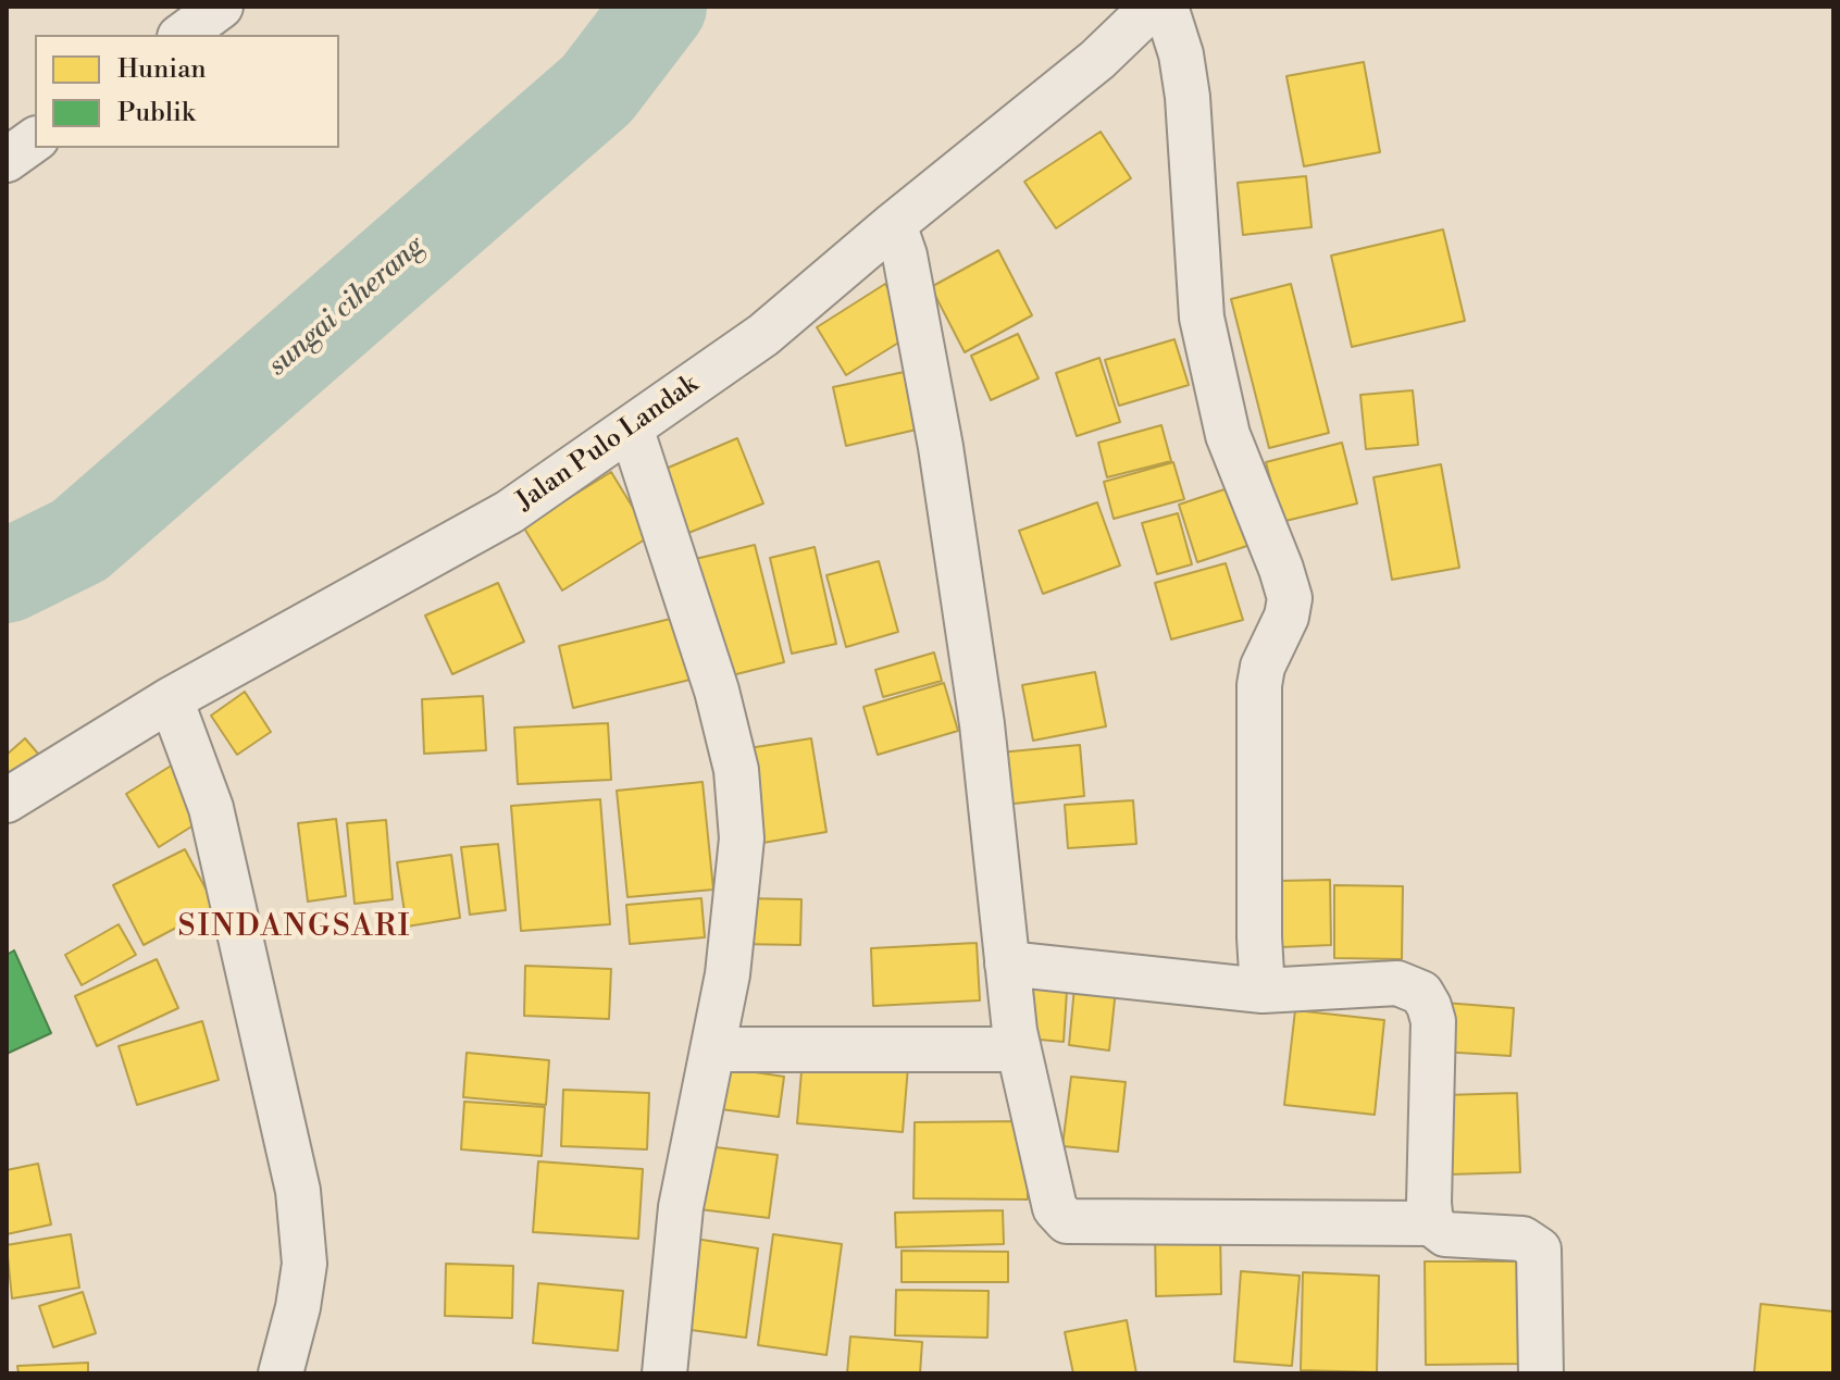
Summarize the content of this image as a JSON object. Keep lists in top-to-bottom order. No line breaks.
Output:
{"streets":{"street":["Jalan Pulo Landak"]},"districts":["SINDANGSARI"],"water":["sungai ciherang"],"legend":["Hunian","Publik"]}
